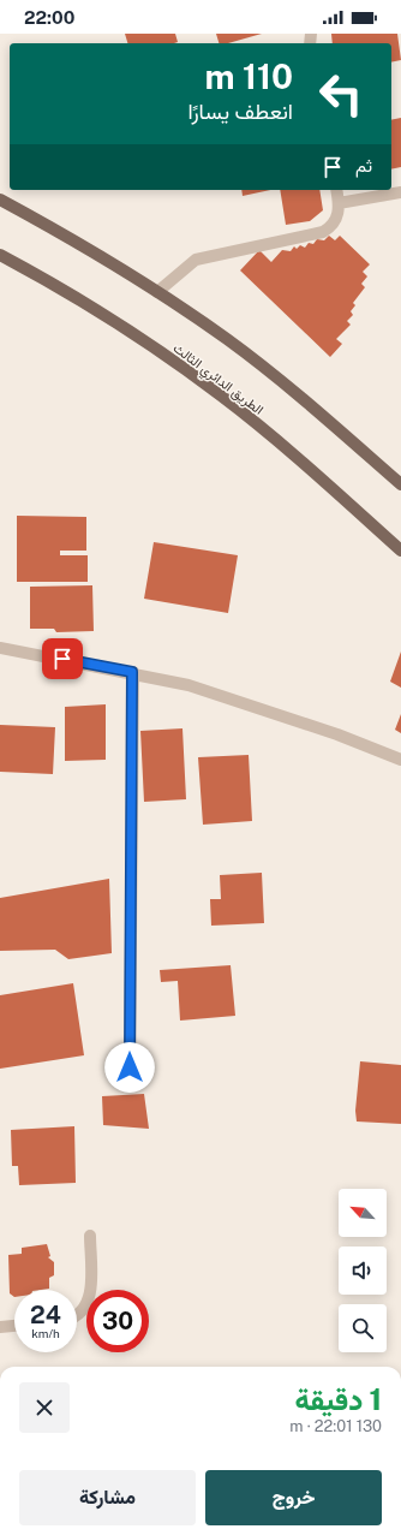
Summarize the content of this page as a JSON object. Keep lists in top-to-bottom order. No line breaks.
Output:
{"streets":{"main road":["الطريق الدائري الثالث"]},"north":"top left","page":{"status":"22:00","turn":["110 m","انعطف يسارًا"],"then":"ثم","speed":"24 km/h","limit":"30","heading":["1 دقيقة","130 m · 22:01"],"buttons":["خروج","مشاركة"]}}
